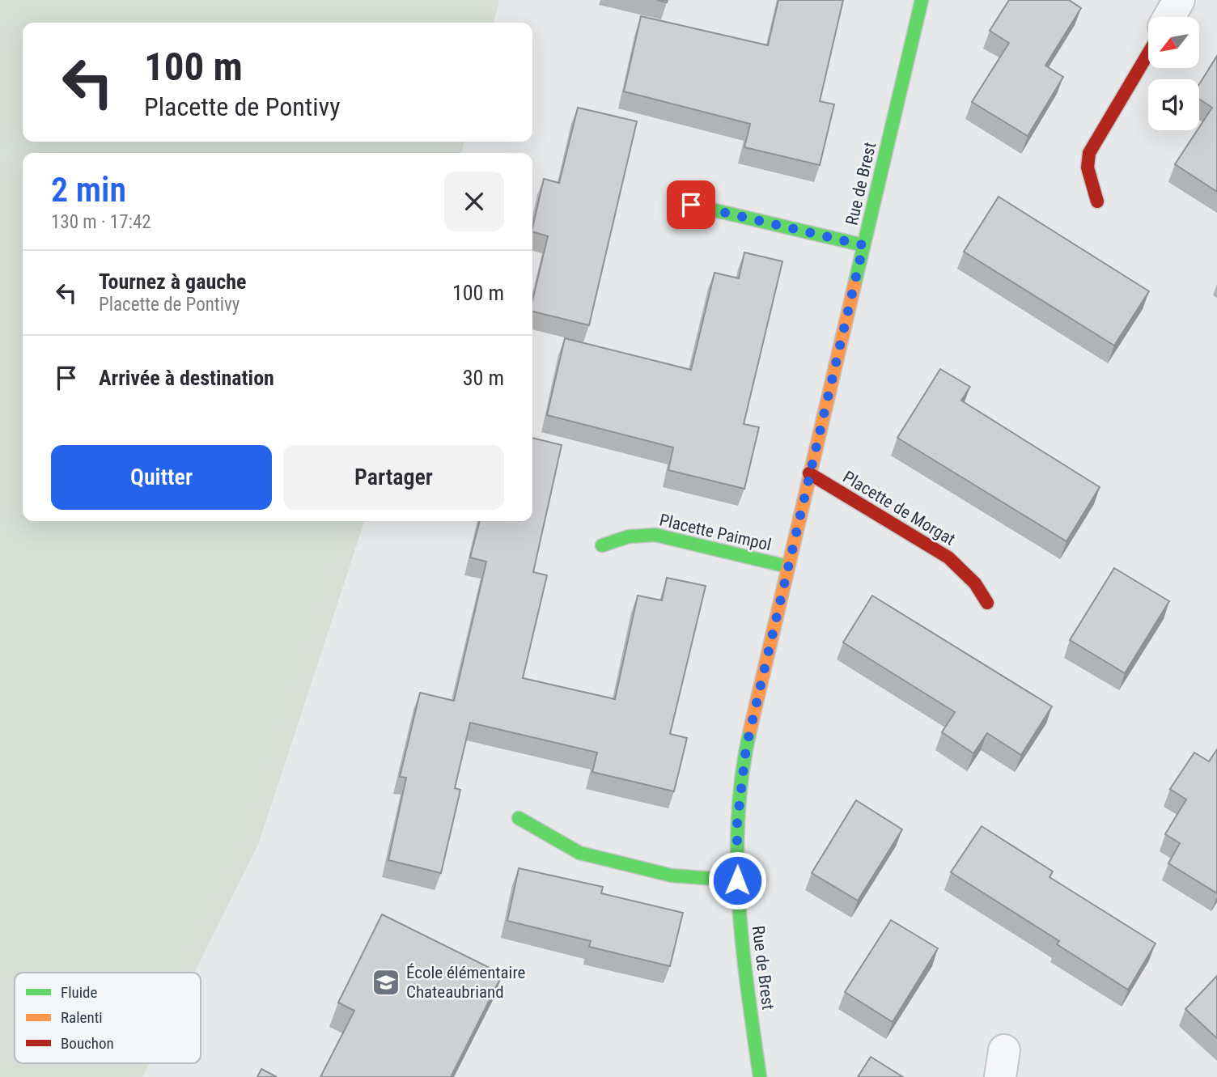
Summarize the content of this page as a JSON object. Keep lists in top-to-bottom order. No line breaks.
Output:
{"streets":{"street":["Rue de Brest","Placette de Morgat","Placette Paimpol"]},"crossings":[["Rue de Brest","Placette de Morgat"],["Rue de Brest","Placette Paimpol"]],"places":{"school or university":["École élémentaire Chateaubriand"]},"legend":["Fluide","Ralenti","Bouchon"],"north":"bottom left","page":{"turn":["100 m","Placette de Pontivy"],"heading":["2 min","130 m · 17:42"],"list":[{"name":"Tournez à gauche","note":"Placette de Pontivy","value":"100 m"},{"name":"Arrivée à destination","value":"30 m"}],"buttons":["Quitter","Partager"]}}
